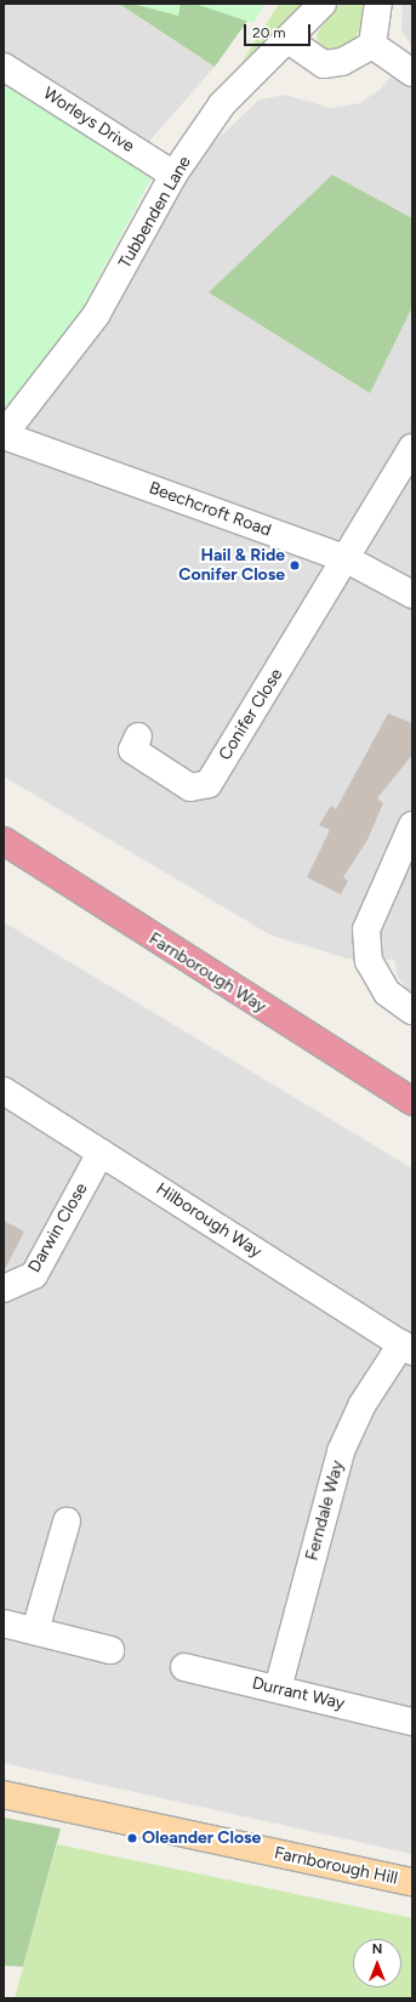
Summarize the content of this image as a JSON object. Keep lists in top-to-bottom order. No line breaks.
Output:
{"streets":{"highway":["Farnborough Way"],"main road":["Farnborough Hill"],"street":["Worleys Drive","Tubbenden Lane","Beechcroft Road","Conifer Close","Hilborough Way","Darwin Close","Ferndale Way","Durrant Way"]},"crossings":[["Worleys Drive","Tubbenden Lane"],["Tubbenden Lane","Beechcroft Road"],["Beechcroft Road","Conifer Close"],["Hilborough Way","Darwin Close"],["Hilborough Way","Ferndale Way"],["Ferndale Way","Durrant Way"]],"places":["Hail & Ride Conifer Close","Oleander Close"],"scale_bar":"20 m","north":"top"}
